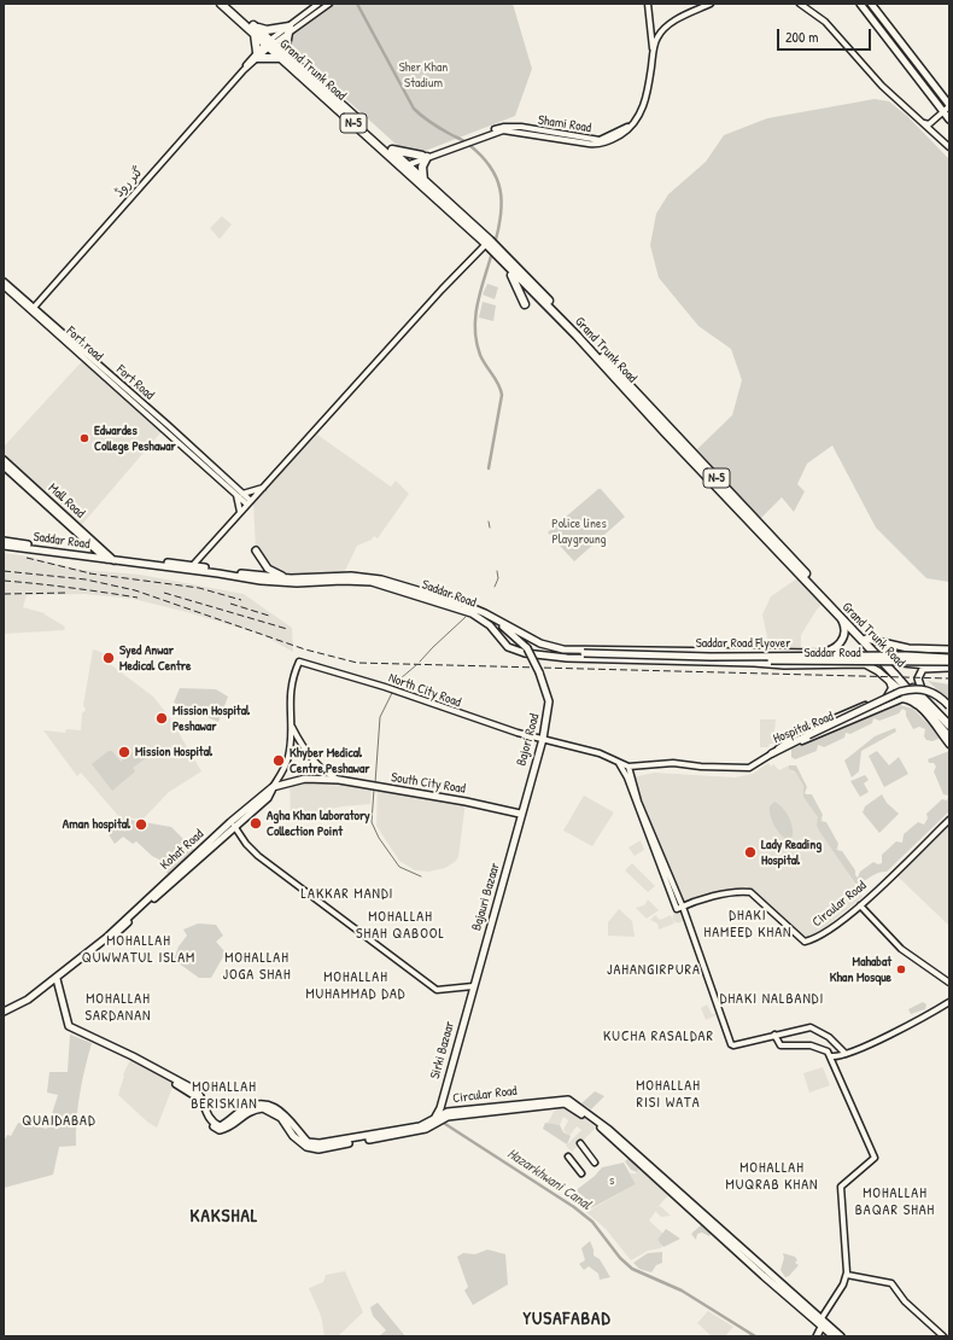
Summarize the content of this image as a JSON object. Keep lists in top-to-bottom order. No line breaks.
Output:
{"streets":{"highway":["Grand Trunk Road","N-5"],"main road":["Mall Road","Saddar Road","Saddar Road Flyover","Bajori Road","South City Road","Bajauri Bazaar","Circular Road","Sirki Bazaar"],"street":["Shami Road","گنر روڈ","Fort road","Fort Road","North City Road","Hospital Road"]},"crossings":[["Grand Trunk Road","Shami Road"],["Grand Trunk Road","گنر روڈ"],["Grand Trunk Road","Saddar Road"],["گنر روڈ","Fort road"],["گنر روڈ","Fort Road"],["Fort road","Fort Road"],["Mall Road","Saddar Road"],["Saddar Road","Saddar Road Flyover"],["Saddar Road","Hospital Road"],["Saddar Road","Bajori Road"],["North City Road","Hospital Road"],["North City Road","Bajori Road"],["Bajori Road","South City Road"],["Bajori Road","Bajauri Bazaar"],["South City Road","Bajauri Bazaar"],["Bajauri Bazaar","Sirki Bazaar"],["Circular Road","Sirki Bazaar"]],"districts":["LAKKAR MANDI","DHAKI HAMEED KHAN","MOHALLAH SHAH QABOOL","MOHALLAH QUWWATUL ISLAM","MOHALLAH JOGA SHAH","JAHANGIRPURA","MOHALLAH MUHAMMAD DAD","MOHALLAH SARDANAN","DHAKI NALBANDI","KUCHA RASALDAR","MOHALLAH RISI WATA","MOHALLAH BERISKIAN","QUAIDABAD","MOHALLAH MUQRAB KHAN","MOHALLAH BAQAR SHAH","KAKSHAL","YUSAFABAD"],"water":["Hazarkhwani Canal"],"parks":["Sher Khan Stadium","Police lines Playgroung","s"],"places":["Edwardes College Peshawar","Syed Anwar Medical Centre","Mission Hospital Peshawar","Mission Hospital","Khyber Medical Centre,Peshawar","Agha Khan laboratory Collection Point","Aman hospital","Lady Reading Hospital","Mahabat Khan Mosque"],"scale_bar":"200 m"}
